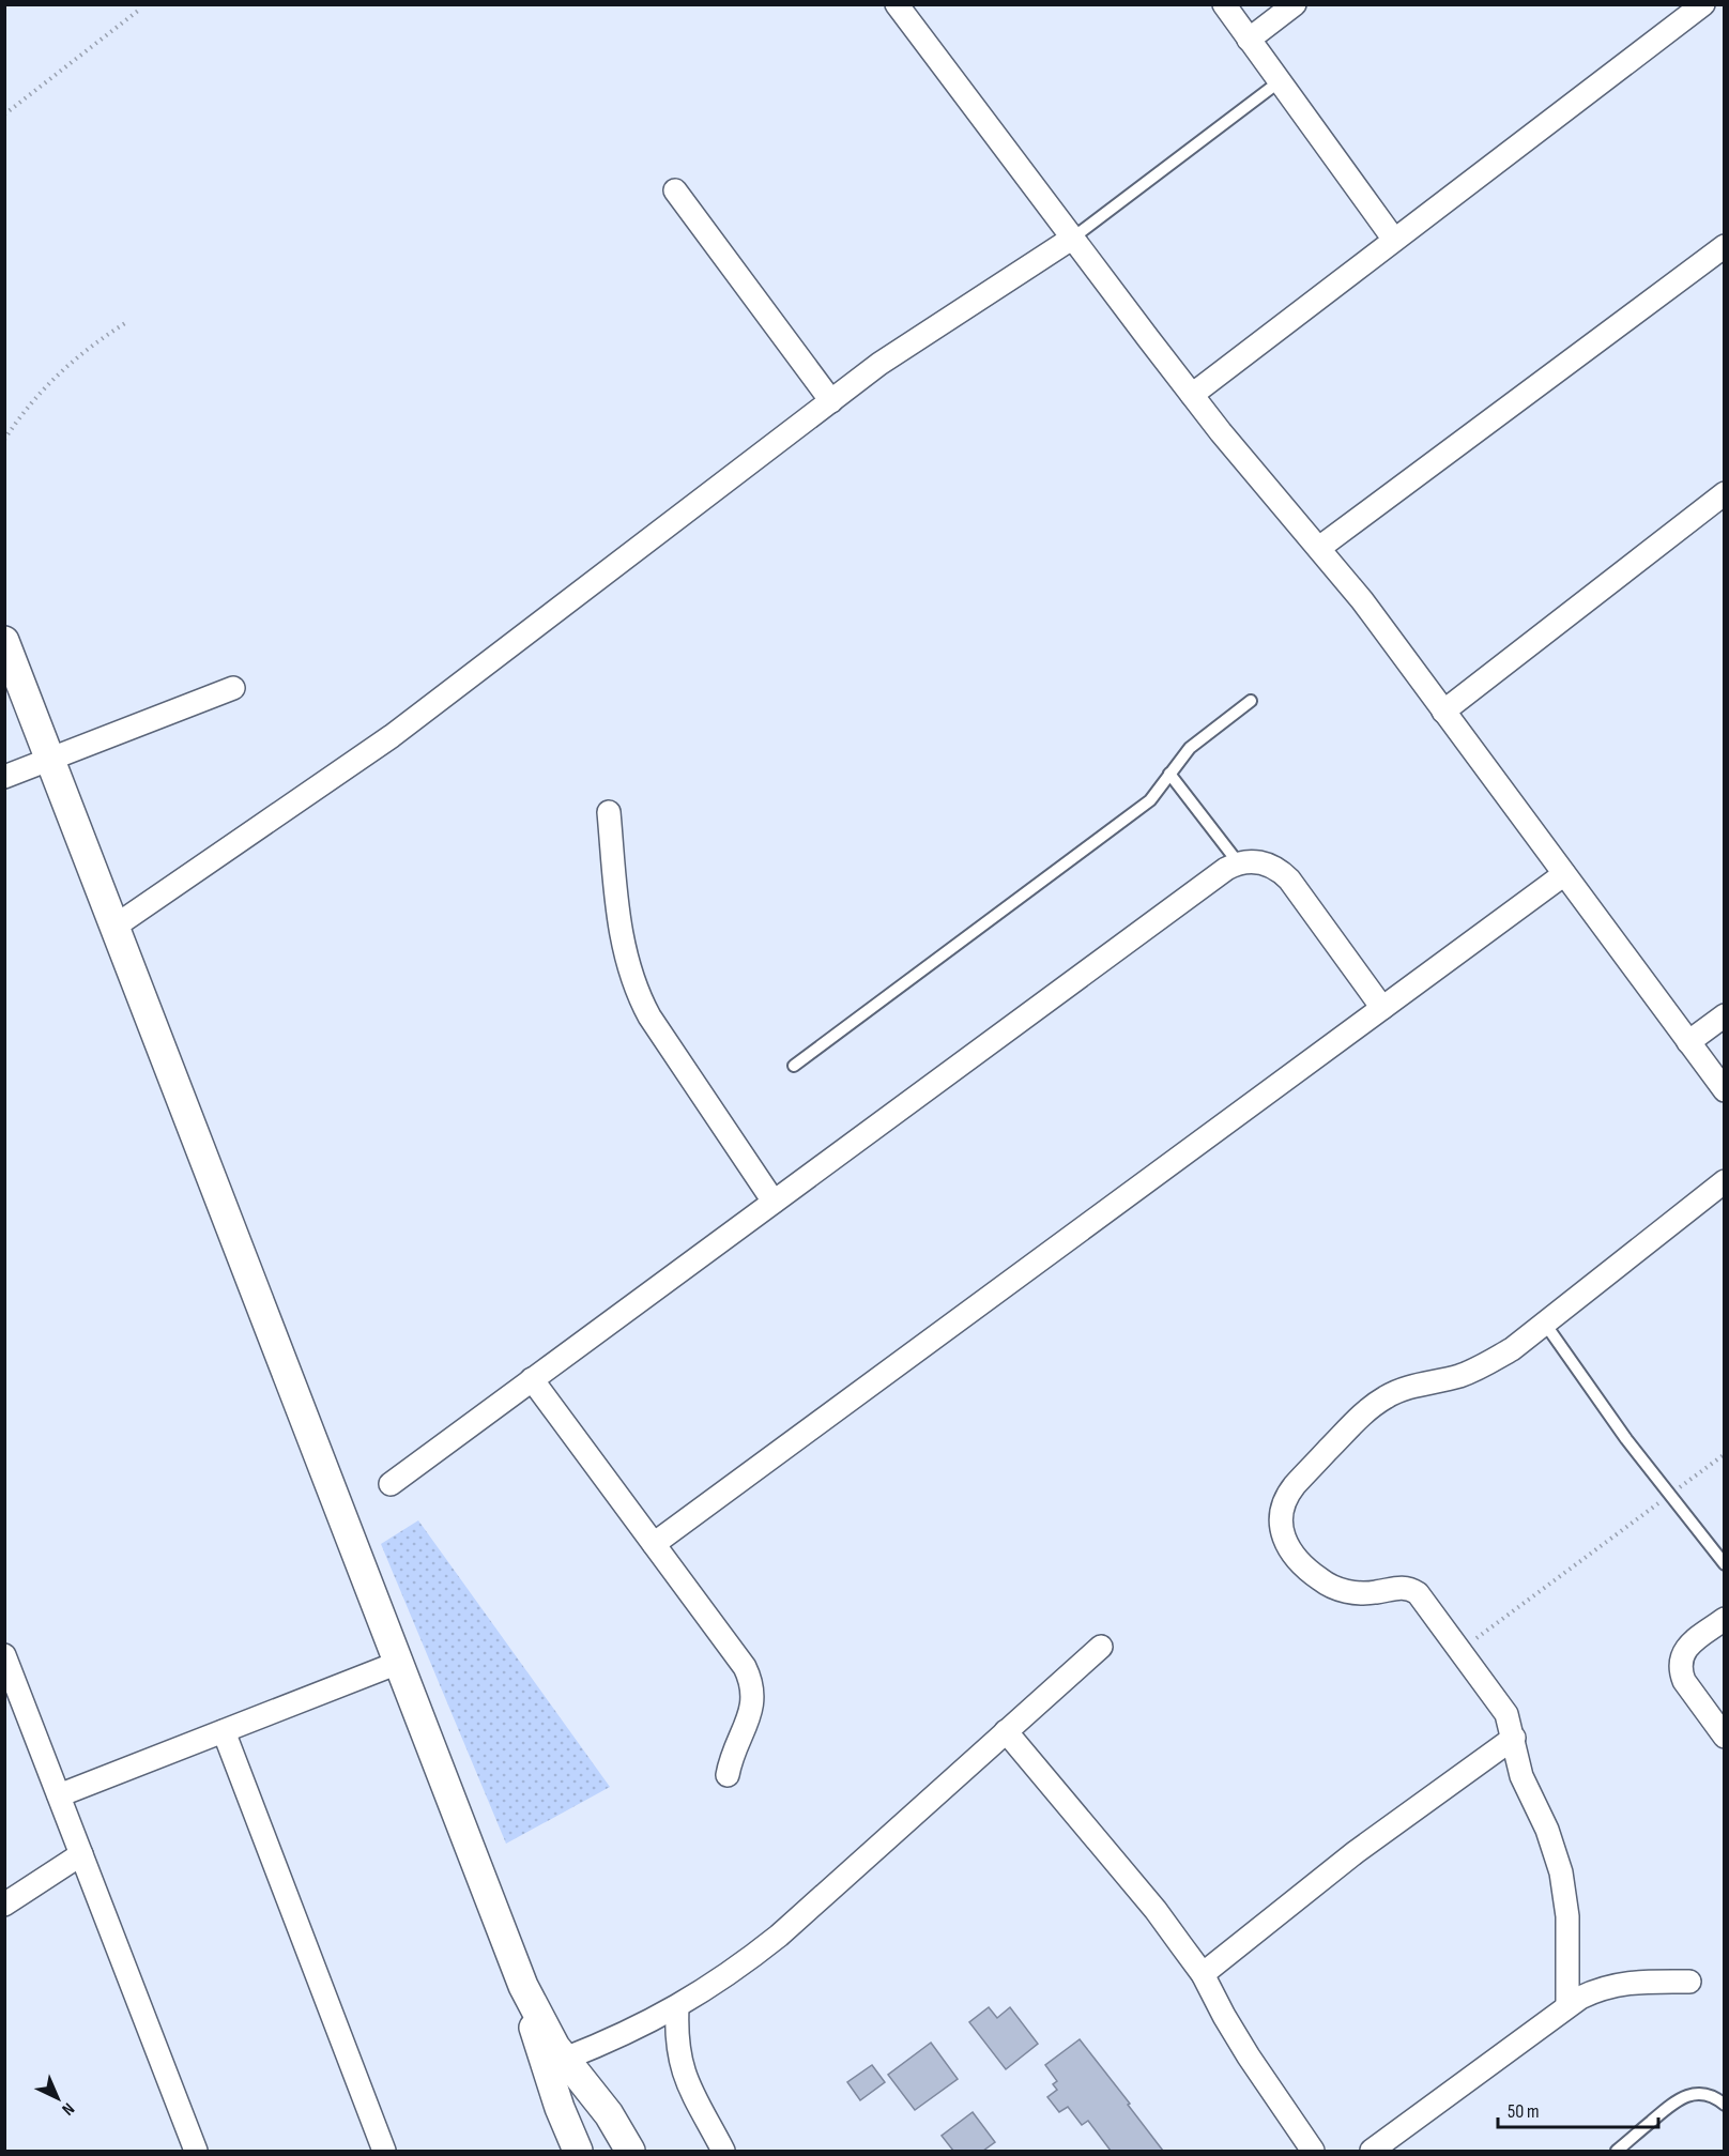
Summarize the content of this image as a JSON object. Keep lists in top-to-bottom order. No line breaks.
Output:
{"scale_bar":"50 m","north":"bottom right"}
